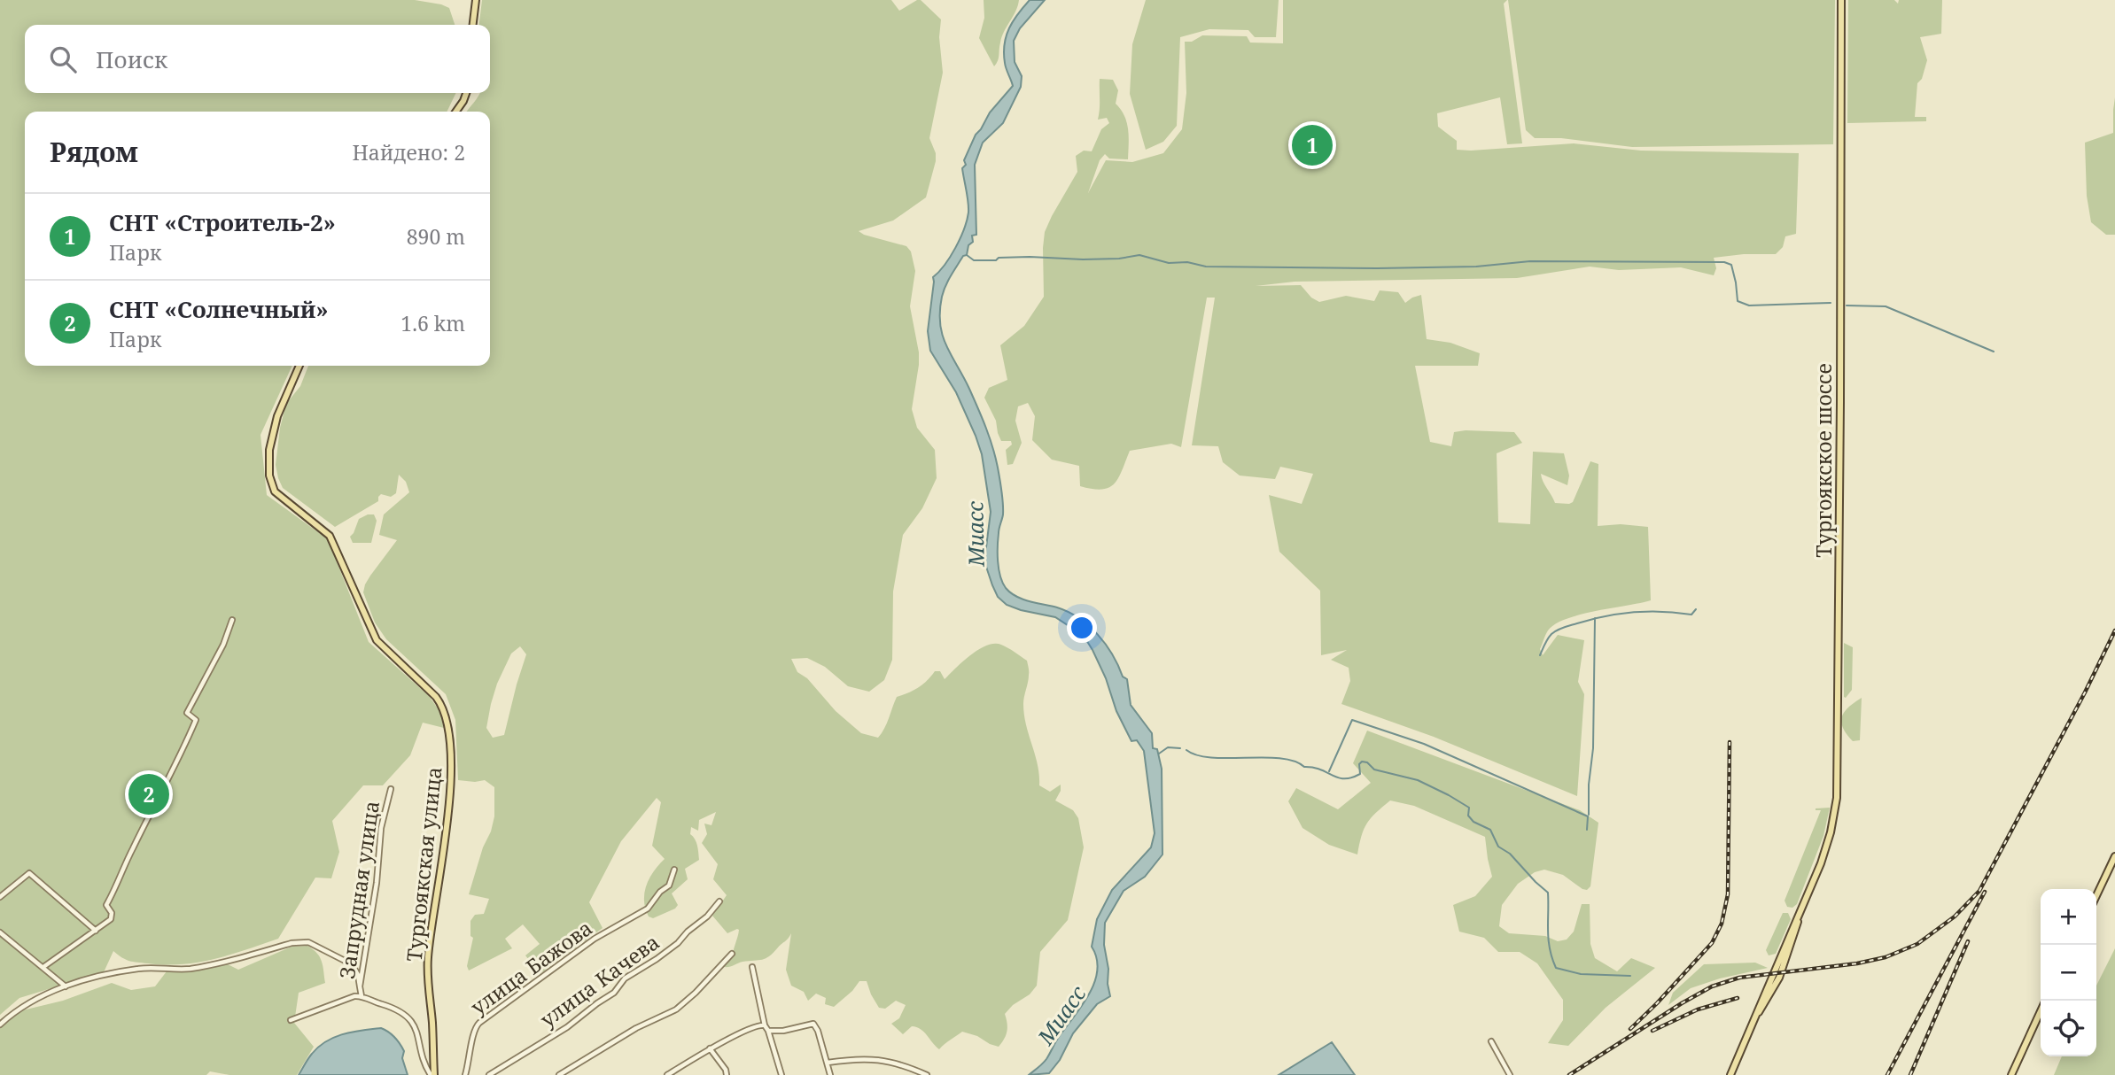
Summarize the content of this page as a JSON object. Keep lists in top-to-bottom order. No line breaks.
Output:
{"streets":{"main road":["Тургоякское шоссе","Тургоякская улица"],"street":["Запрудная улица","улица Бажова","улица Качева"]},"crossings":[["Тургоякская улица","Запрудная улица"]],"water":["Миасс"],"page":{"search":"Поиск","heading":["Рядом","Найдено: 2"],"pins":["1","2"],"list":[{"mark":"1","name":"СНТ «Строитель-2»","note":"Парк","value":"890 m"},{"mark":"2","name":"СНТ «Солнечный»","note":"Парк","value":"1.6 km"}],"map_buttons":["+","−"]}}
